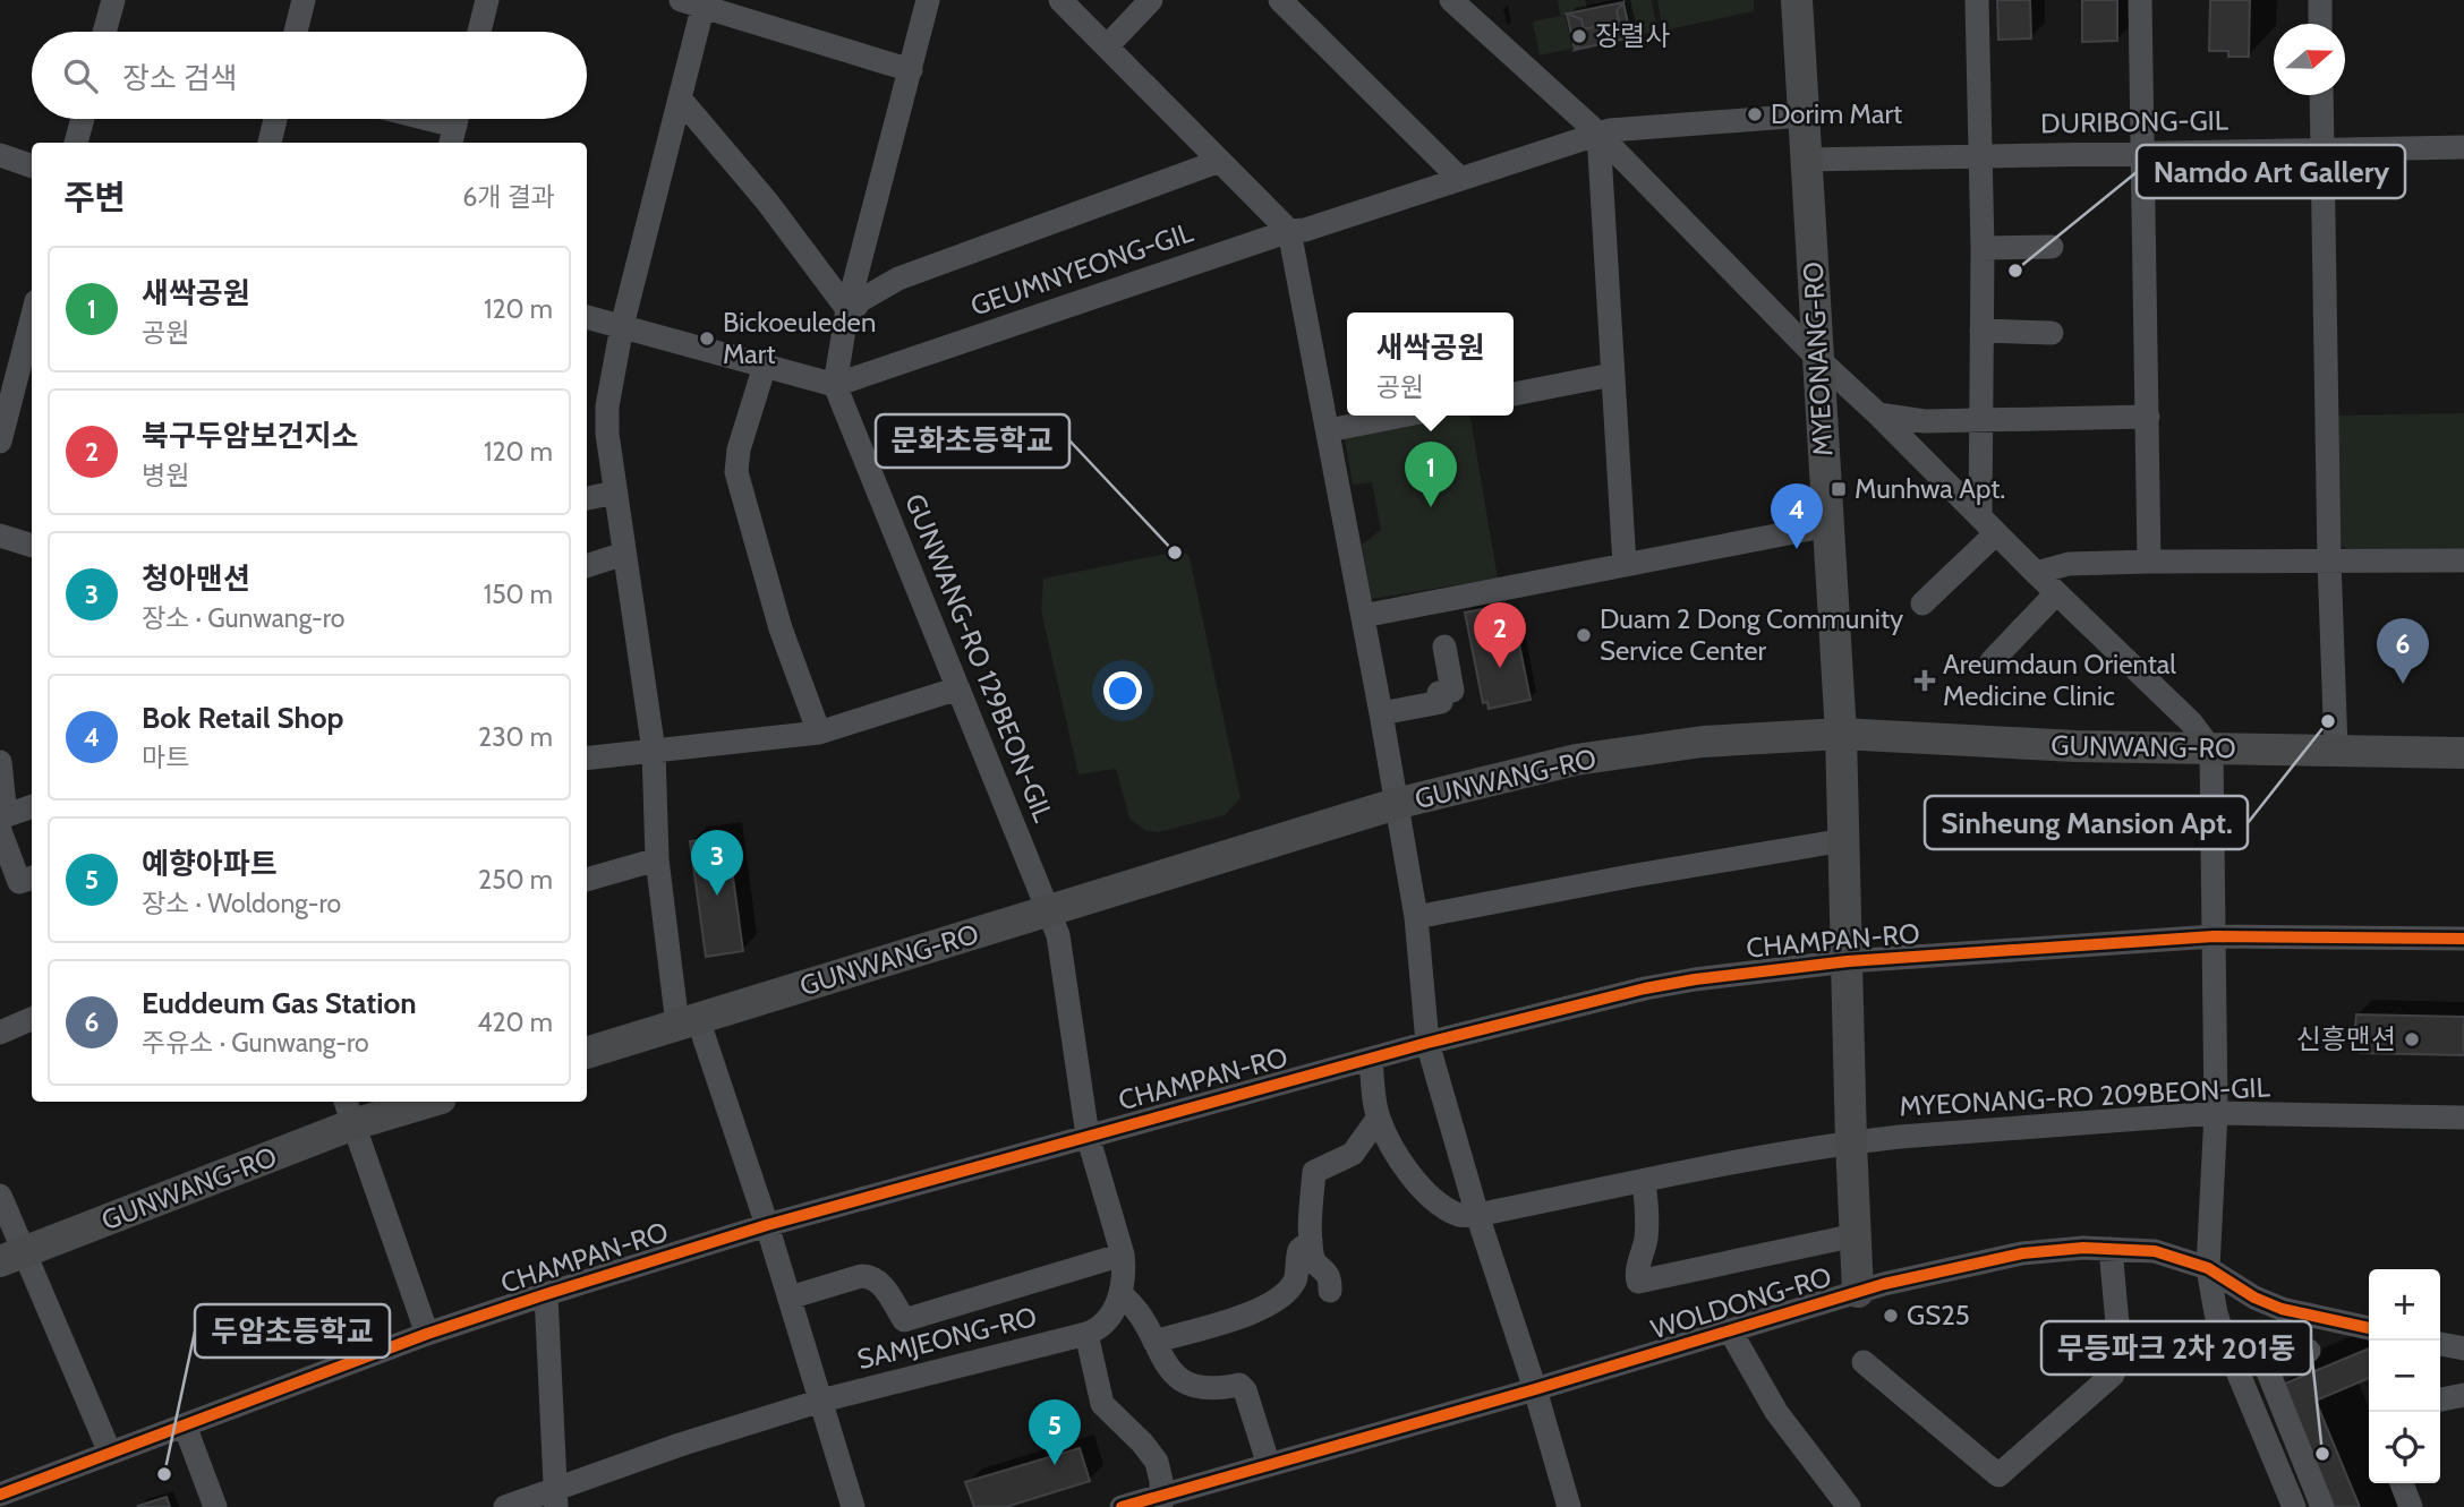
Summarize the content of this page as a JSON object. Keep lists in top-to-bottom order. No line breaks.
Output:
{"streets":{"main road":["MYEONANG-RO","GUNWANG-RO"],"street":["DURIBONG-GIL","GEUMNYEONG-GIL","GUNWANG-RO 129BEON-GIL","CHAMPAN-RO","MYEONANG-RO 209BEON-GIL","WOLDONG-RO","SAMJEONG-RO"]},"crossings":[["DURIBONG-GIL","MYEONANG-RO"],["GEUMNYEONG-GIL","GUNWANG-RO 129BEON-GIL"],["MYEONANG-RO","GUNWANG-RO"],["MYEONANG-RO","CHAMPAN-RO"],["MYEONANG-RO","MYEONANG-RO 209BEON-GIL"],["MYEONANG-RO","WOLDONG-RO"],["GUNWANG-RO 129BEON-GIL","GUNWANG-RO"],["GUNWANG-RO 129BEON-GIL","CHAMPAN-RO"],["GUNWANG-RO 129BEON-GIL","SAMJEONG-RO"]],"places":{"other":["장렬사","Dorim Mart","Namdo Art Gallery","Bickoeuleden Mart","문화초등학교","Duam 2 Dong Community Service Center","Sinheung Mansion Apt.","신흥맨션","GS25","무등파크 2차 201동","두암초등학교"],"transit":["Munhwa Apt."],"health":["Areumdaun Oriental Medicine Clinic"]},"north":"right","page":{"search":"장소 검색","heading":["주변","6개 결과"],"list":[{"mark":"1","name":"새싹공원","note":"공원","value":"120 m"},{"mark":"2","name":"북구두암보건지소","note":"병원","value":"120 m"},{"mark":"3","name":"청아맨션","note":"장소 · Gunwang-ro","value":"150 m"},{"mark":"4","name":"Bok Retail Shop","note":"마트","value":"230 m"},{"mark":"5","name":"예향아파트","note":"장소 · Woldong-ro","value":"250 m"},{"mark":"6","name":"Euddeum Gas Station","note":"주유소 · Gunwang-ro","value":"420 m"}],"popup":["새싹공원","공원"],"pins":["1","4","2","6","3","5"],"map_buttons":["+","−"]}}
